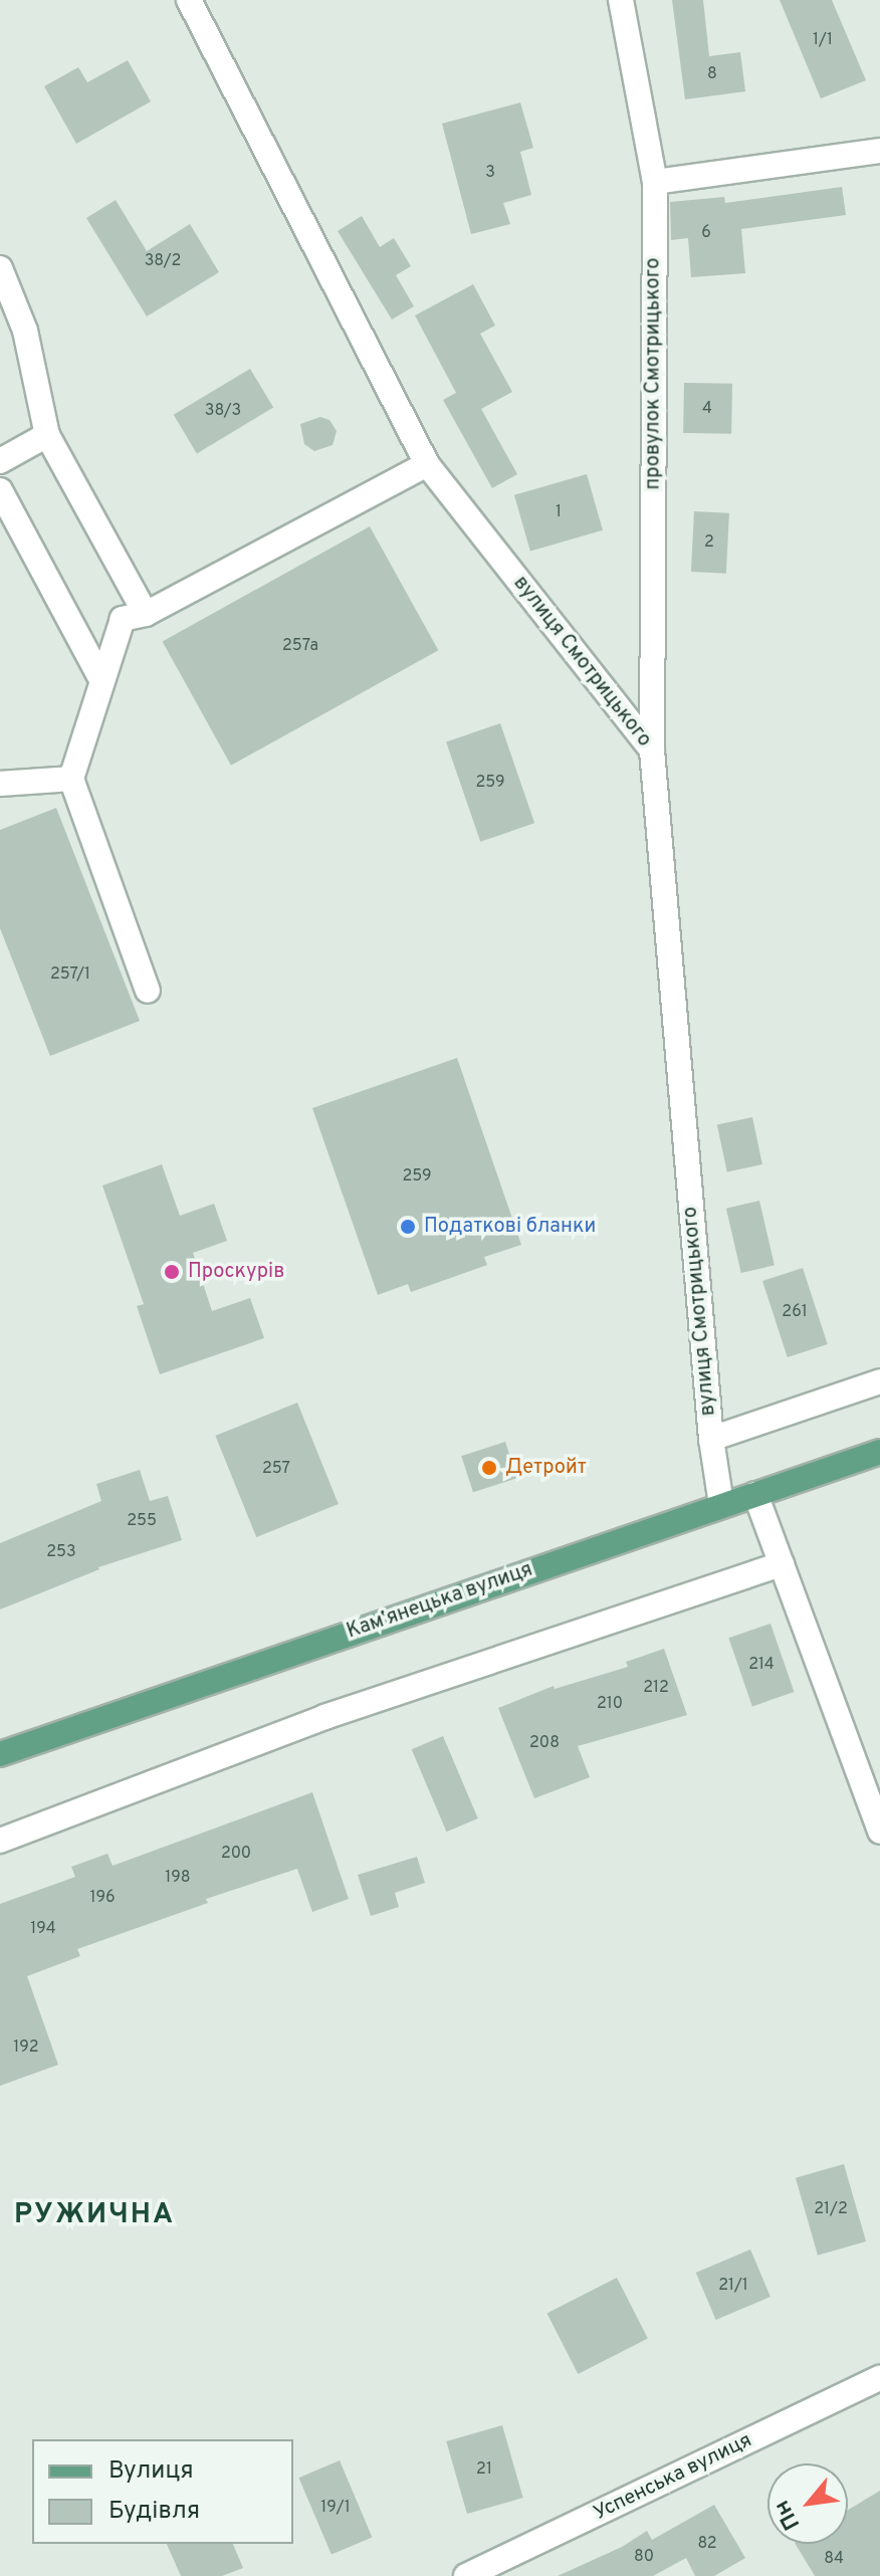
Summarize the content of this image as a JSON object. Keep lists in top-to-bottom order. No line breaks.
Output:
{"streets":{"main road":["Камʼянецька вулиця"],"street":["провулок Смотрицького","вулиця Смотрицького","Успенська вулиця"]},"crossings":[["провулок Смотрицького","вулиця Смотрицького"],["вулиця Смотрицького","Камʼянецька вулиця"]],"districts":["РУЖИЧНА"],"places":["Податкові бланки","Проскурів","Детройт"],"house_numbers":["1/1","8","3","6","38/2","4","38/3","1","2","257а","259","257/1","259","261","257","255","253","214","212","210","208","200","198","196","194","192","21/2","21/1","21","19/1","82","80","84"],"legend":["Вулиця","Будівля"],"north":"bottom left"}
